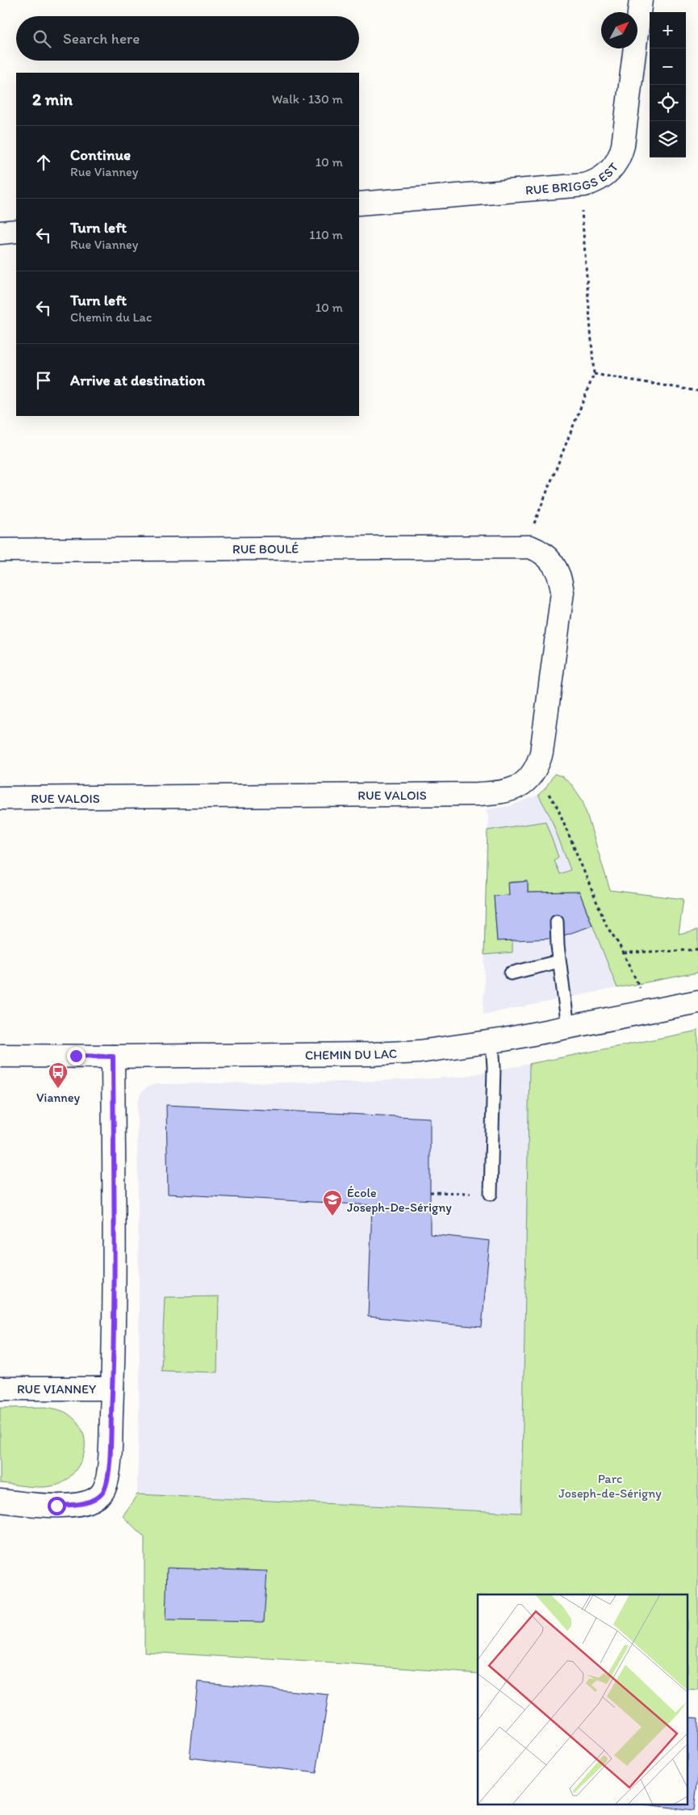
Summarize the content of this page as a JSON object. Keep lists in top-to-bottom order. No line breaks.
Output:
{"streets":{"street":["RUE BRIGGS EST","RUE BOULÉ","RUE VALOIS","CHEMIN DU LAC","RUE VIANNEY"]},"crossings":[["RUE BOULÉ","RUE VALOIS"],["CHEMIN DU LAC","RUE VIANNEY"]],"parks":["Parc Joseph-de-Sérigny"],"places":{"bus stop":["Vianney"],"school or university":["École Joseph-De-Sérigny"]},"north":"top right","page":{"map_buttons":["+","−"],"search":"Search here","heading":["2 min","Walk · 130 m"],"list":[["Continue","Rue Vianney","10 m"],["Turn left","Rue Vianney","110 m"],["Turn left","Chemin du Lac","10 m"],"Arrive at destination"]}}
